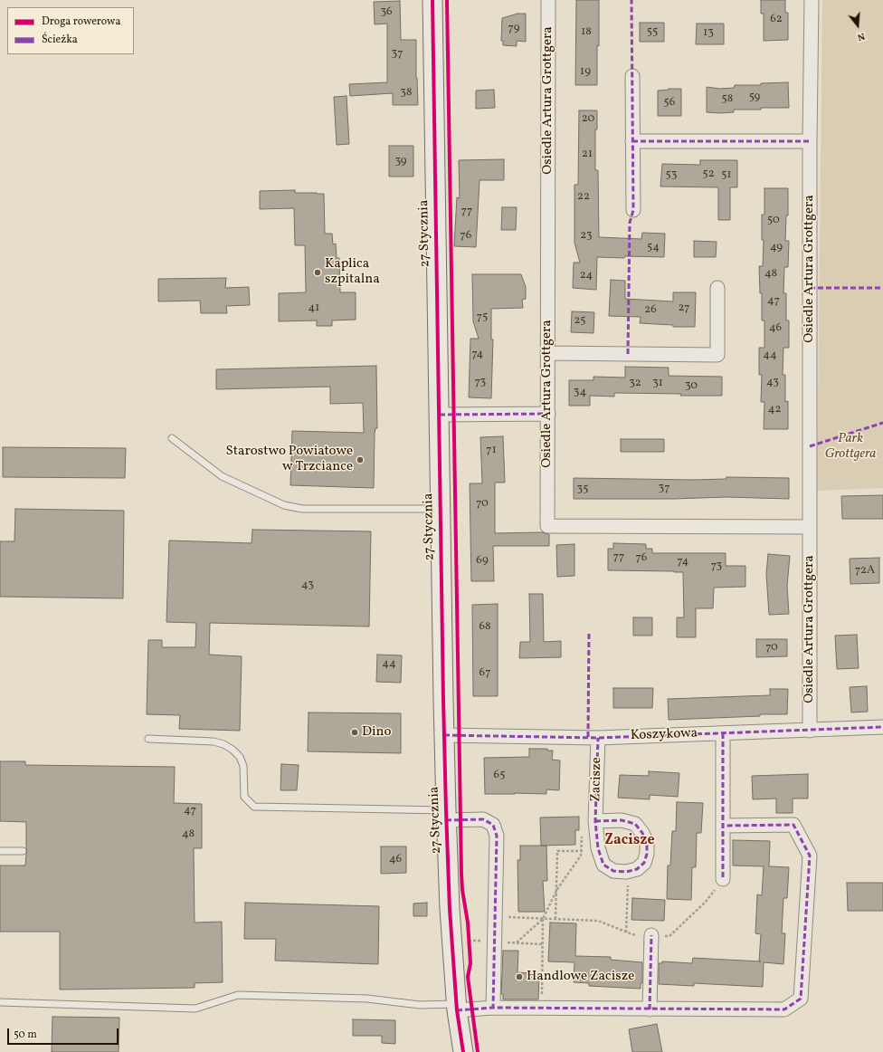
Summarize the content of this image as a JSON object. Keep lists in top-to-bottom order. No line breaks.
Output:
{"streets":{"main road":["27 Stycznia"],"street":["Osiedle Artura Grottgera","Koszykowa","Zacisze"]},"crossings":[["Osiedle Artura Grottgera","Koszykowa"],["27 Stycznia","Koszykowa"],["Koszykowa","Zacisze"]],"districts":["Zacisze"],"parks":["Park Grottgera"],"places":["Kaplica szpitalna","Starostwo Powiatowe w Trzciance","Dino","Handlowe Zacisze"],"house_numbers":["36","62","79","18","55","13","37","19","38","59","58","56","20","21","39","52","53","51","22","77","50","76","23","54","49","48","24","47","41","27","26","75","25","46","74","44","73","43","32","31","30","34","42","71","37","35","70","77","76","69","74","73","72A","43","68","70","44","67","65","47","48","46"],"legend":["Droga rowerowa","Ścieżka"],"scale_bar":"50 m","north":"bottom"}
